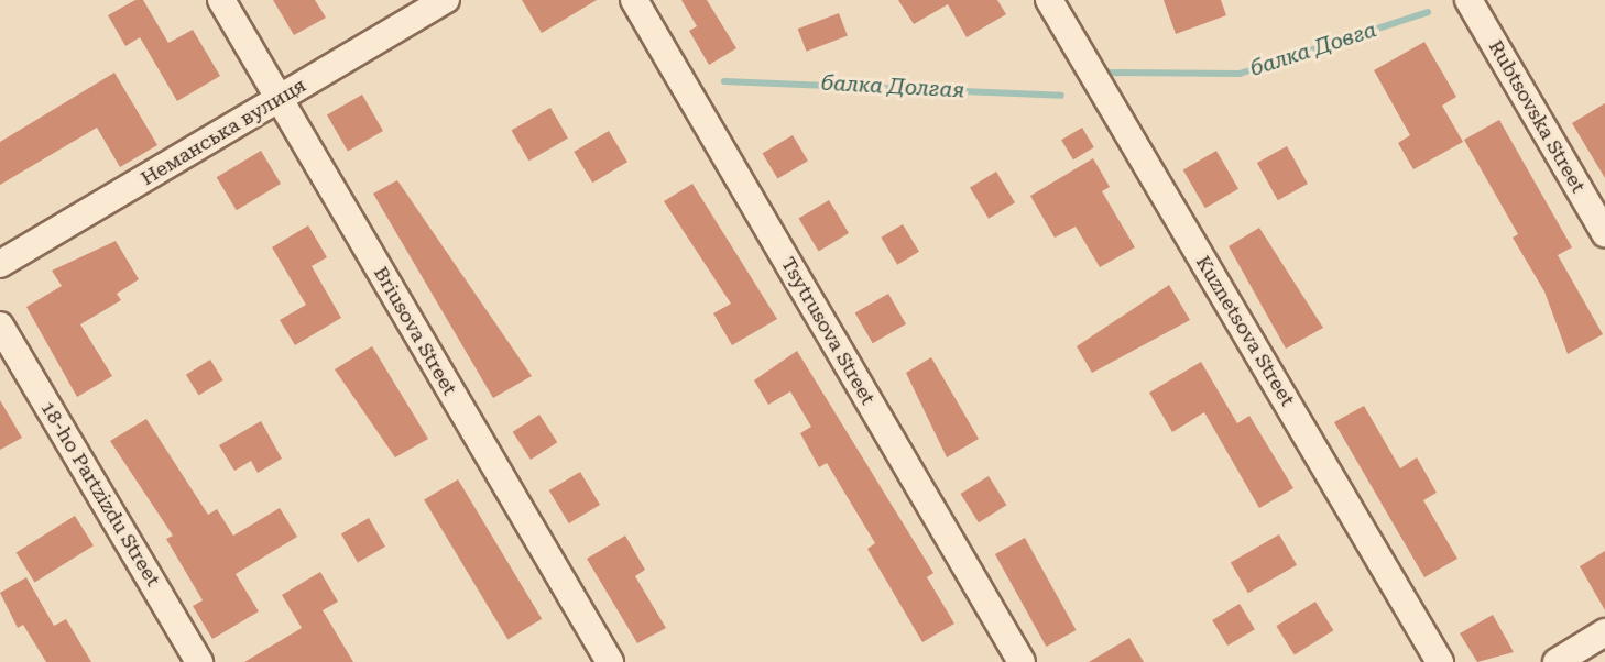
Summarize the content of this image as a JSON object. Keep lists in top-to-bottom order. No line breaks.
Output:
{"streets":{"street":["Rubtsovska Street","Неманська вулиця","Briusova Street","Tsytrusova Street","Kuznetsova Street","18-ho Partzizdu Street"]},"crossings":[["Неманська вулиця","Briusova Street"]],"water":["балка Довга","балка Долгая"]}
